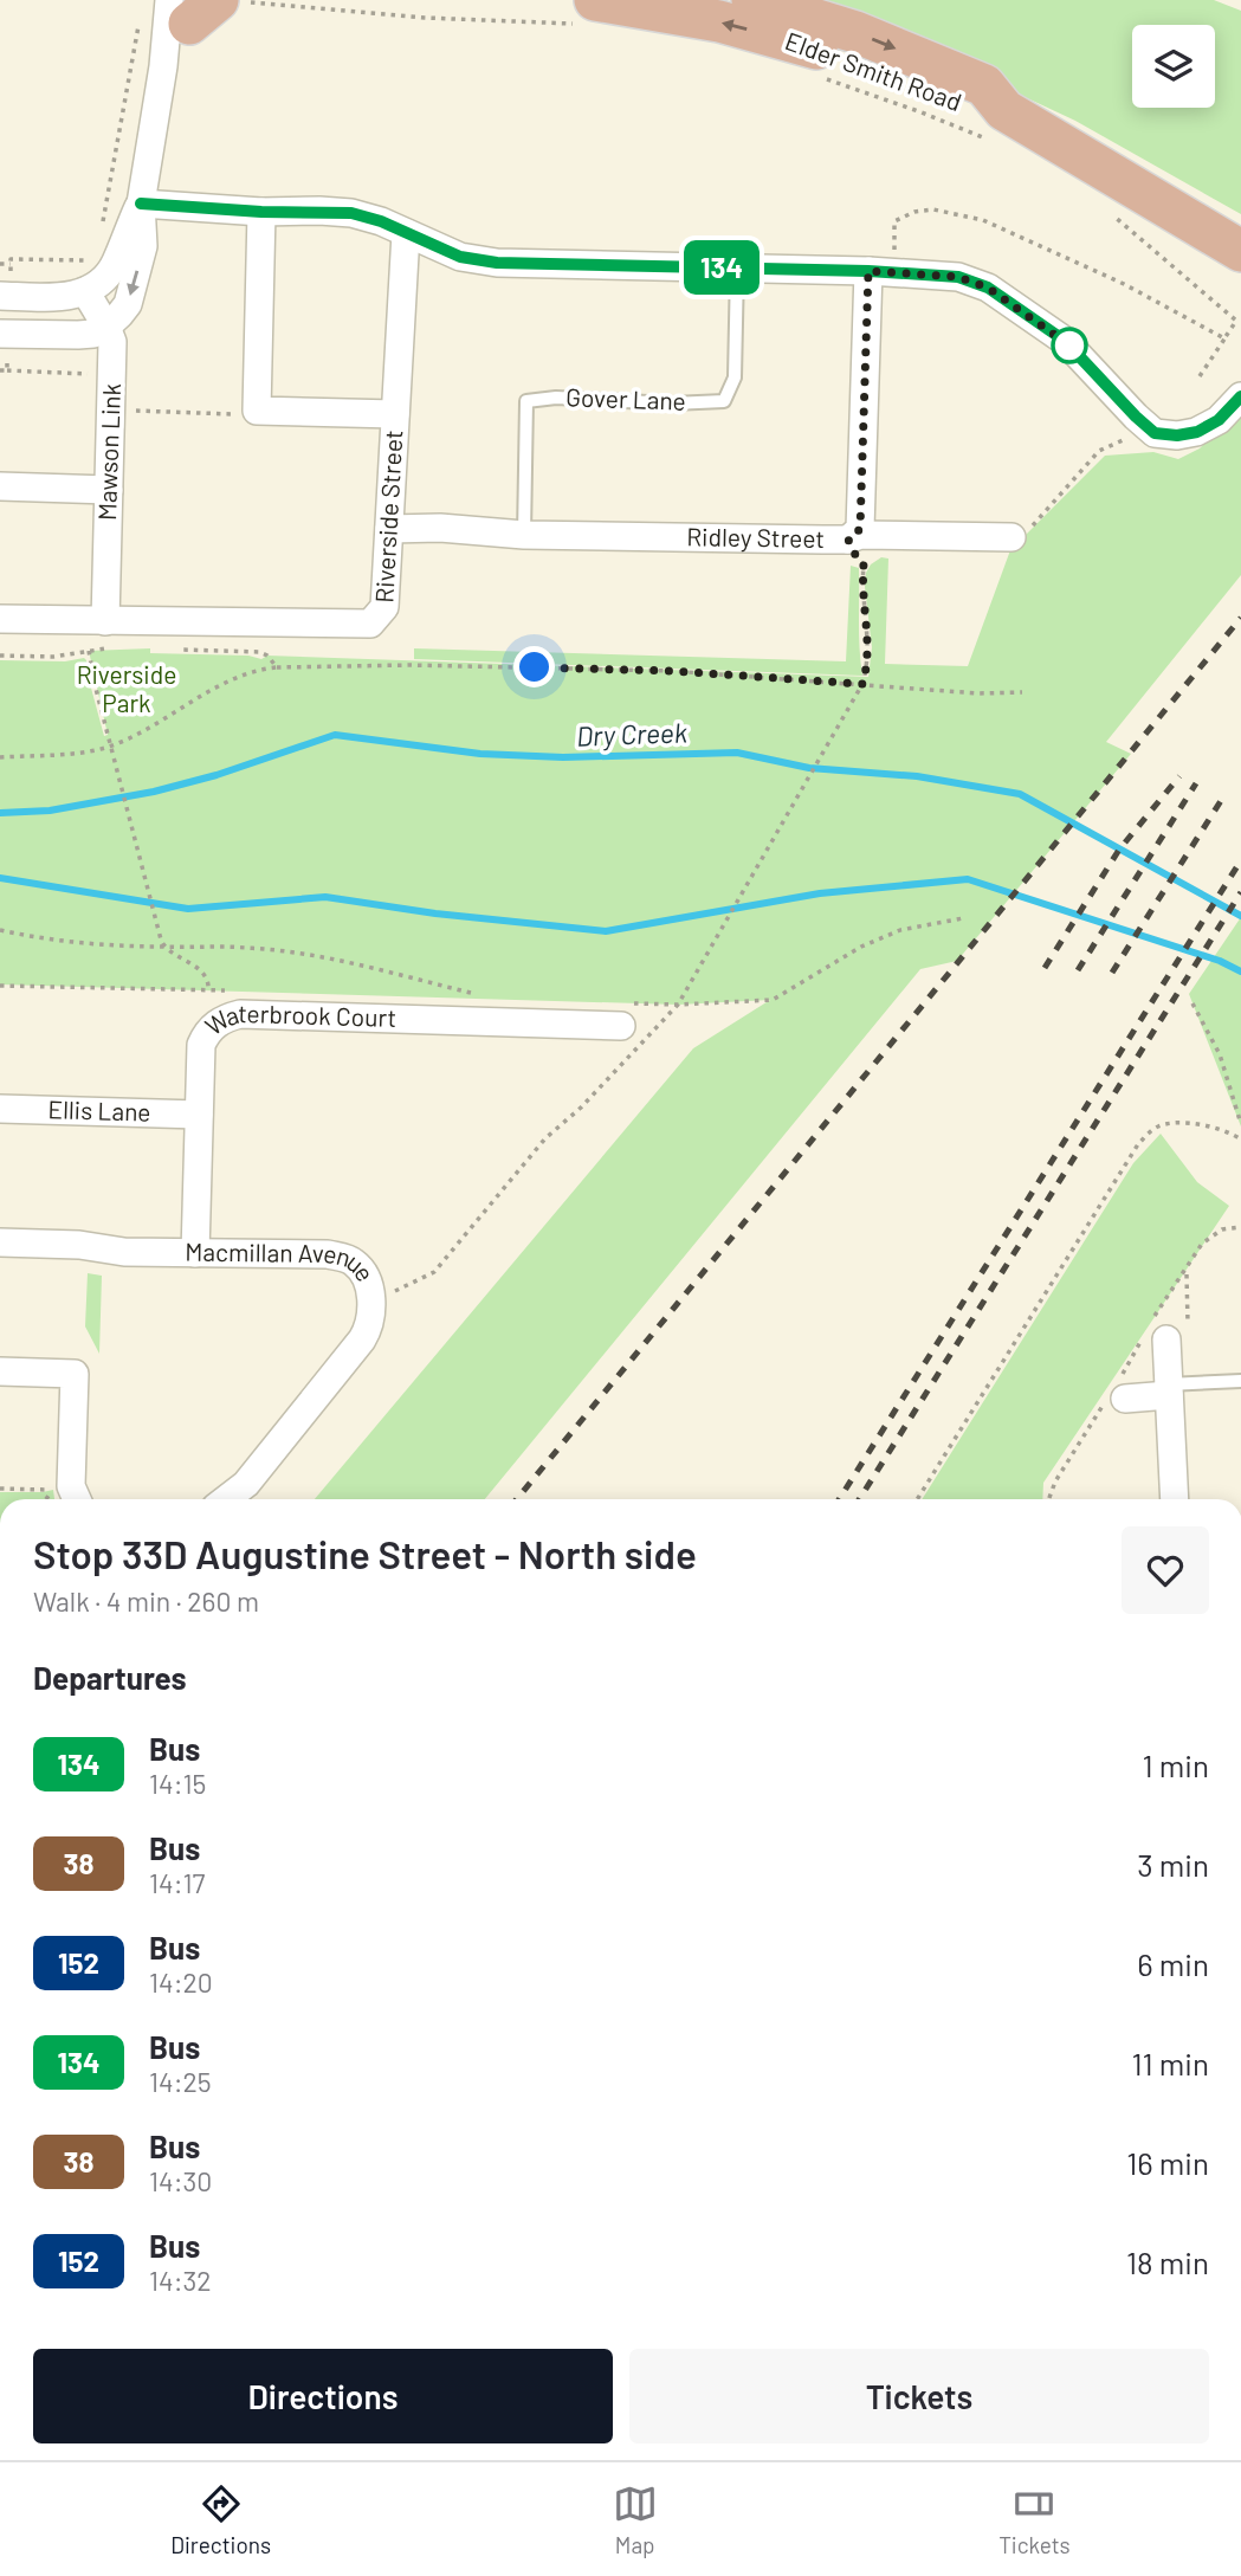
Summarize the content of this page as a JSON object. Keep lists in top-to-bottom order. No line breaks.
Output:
{"streets":{"main road":["Elder Smith Road"],"street":["Mawson Link","Riverside Street","Ridley Street","Waterbrook Court","Ellis Lane","Macmillan Avenue"],"lane":["Gover Lane"]},"crossings":[["Gover Lane","Ridley Street"],["Mawson Link","Riverside Street"],["Riverside Street","Ridley Street"],["Waterbrook Court","Ellis Lane"],["Waterbrook Court","Macmillan Avenue"]],"water":["Dry Creek"],"parks":["Riverside Park"],"lines":["bus line 134"],"page":{"on_map":"134","heading":[["Stop 33D Augustine Street - North side","Walk · 4 min · 260 m"],"Departures"],"list":[{"mark":"134","name":"Bus","note":"14:15","value":"1 min"},{"mark":"38","name":"Bus","note":"14:17","value":"3 min"},{"mark":"152","name":"Bus","note":"14:20","value":"6 min"},{"mark":"134","name":"Bus","note":"14:25","value":"11 min"},{"mark":"38","name":"Bus","note":"14:30","value":"16 min"},{"mark":"152","name":"Bus","note":"14:32","value":"18 min"}],"buttons":["Directions","Tickets"],"tabs":["Directions","Map","Tickets"]}}
